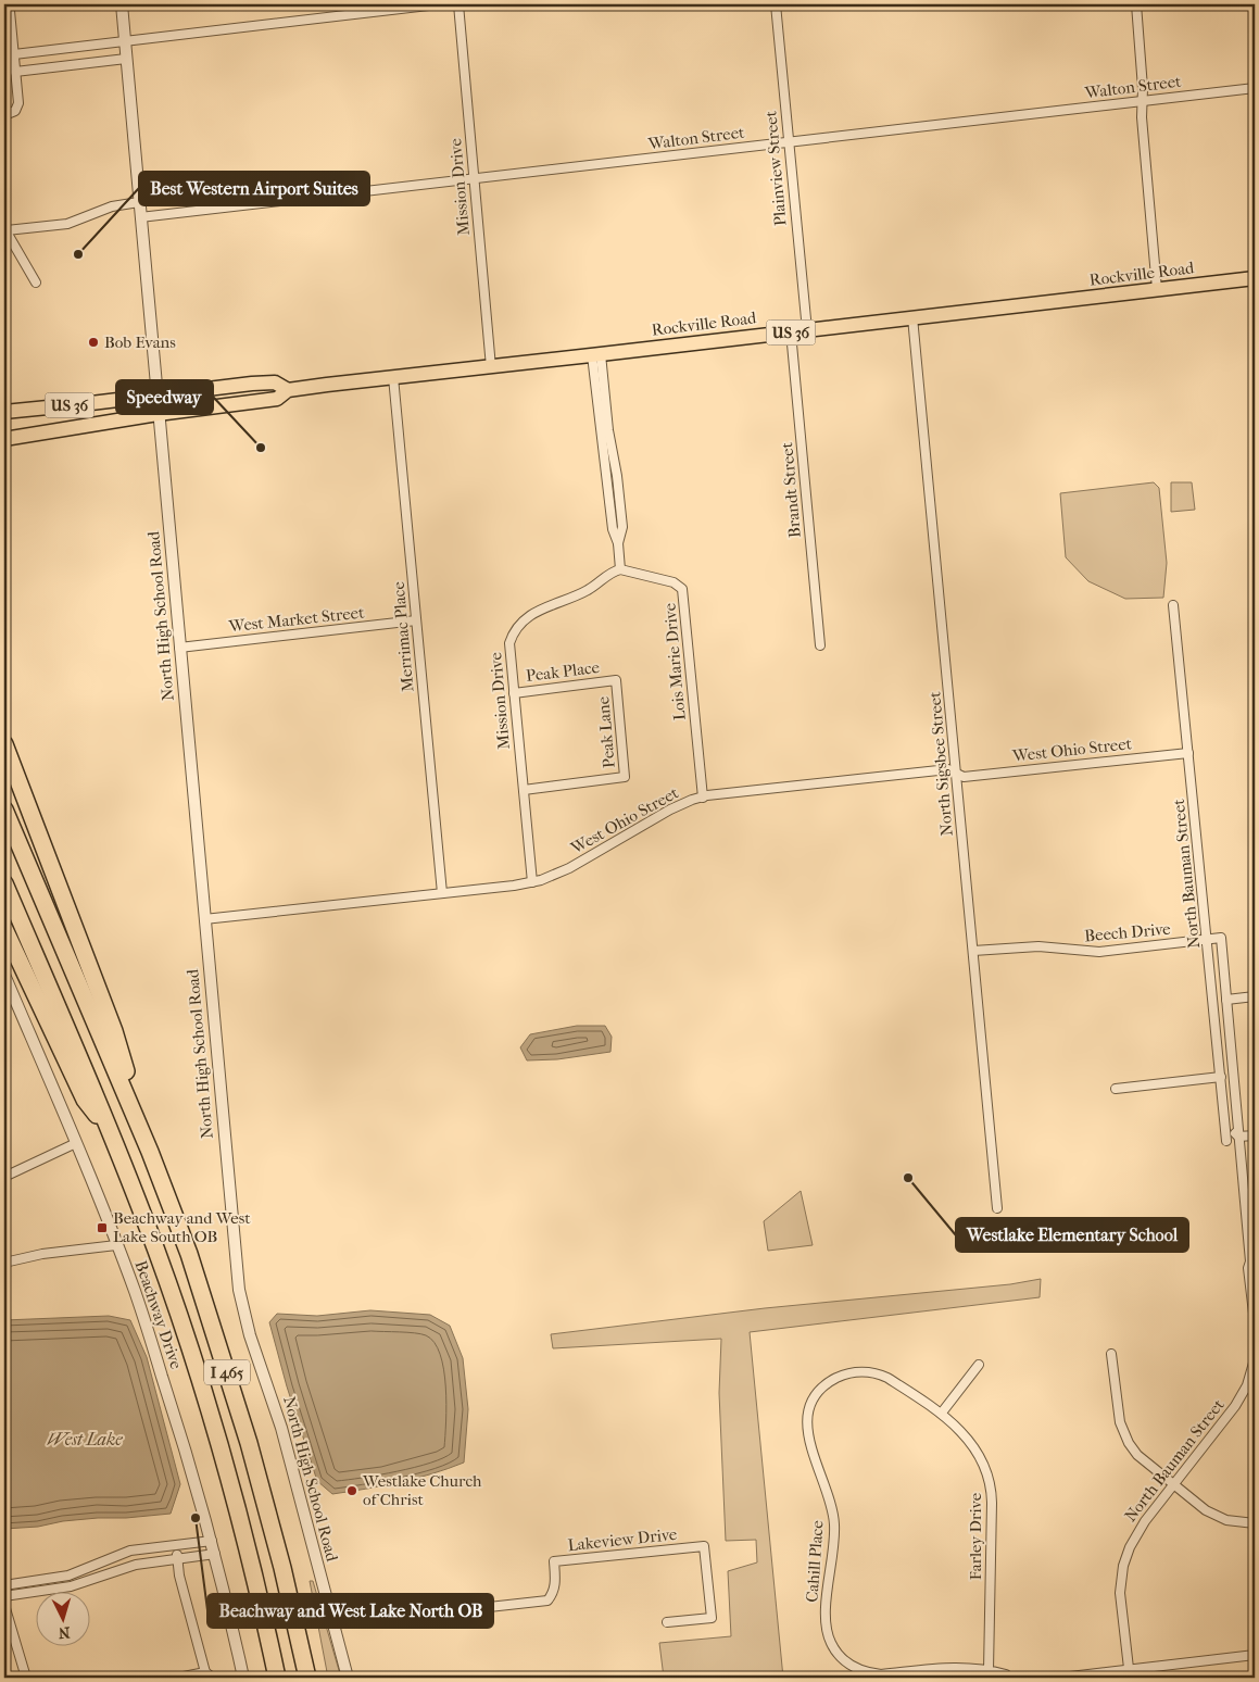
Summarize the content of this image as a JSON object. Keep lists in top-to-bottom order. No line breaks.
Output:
{"streets":{"highway":["I 465"],"main road":["Rockville Road","US 36"],"street":["Walton Street","Plainview Street","Mission Drive","Brandt Street","North High School Road","West Market Street","Merrimac Place","Lois Marie Drive","Peak Place","Peak Lane","West Ohio Street","North Sigsbee Street","North Bauman Street","Beech Drive","Beachway Drive","Farley Drive","Lakeview Drive","Cahill Place"]},"crossings":[["Walton Street","Plainview Street"],["Walton Street","Mission Drive"],["Walton Street","North High School Road"],["Plainview Street","Rockville Road"],["Mission Drive","Rockville Road"],["Mission Drive","Lois Marie Drive"],["Mission Drive","Peak Place"],["Mission Drive","Peak Lane"],["Mission Drive","West Ohio Street"],["Rockville Road","Brandt Street"],["Rockville Road","North High School Road"],["Rockville Road","Merrimac Place"],["Rockville Road","North Sigsbee Street"],["North High School Road","West Market Street"],["North High School Road","West Ohio Street"],["North High School Road","Lakeview Drive"],["West Market Street","Merrimac Place"],["Merrimac Place","West Ohio Street"],["Lois Marie Drive","West Ohio Street"],["Peak Place","Peak Lane"],["West Ohio Street","North Sigsbee Street"],["West Ohio Street","North Bauman Street"],["North Sigsbee Street","Beech Drive"],["North Bauman Street","Beech Drive"],["Farley Drive","Cahill Place"]],"water":["West Lake"],"places":{"other":["Best Western Airport Suites","Bob Evans","Speedway","Westlake Elementary School","Westlake Church of Christ","Beachway and West Lake North OB"],"transit":["Beachway and West Lake South OB"]},"north":"bottom"}
